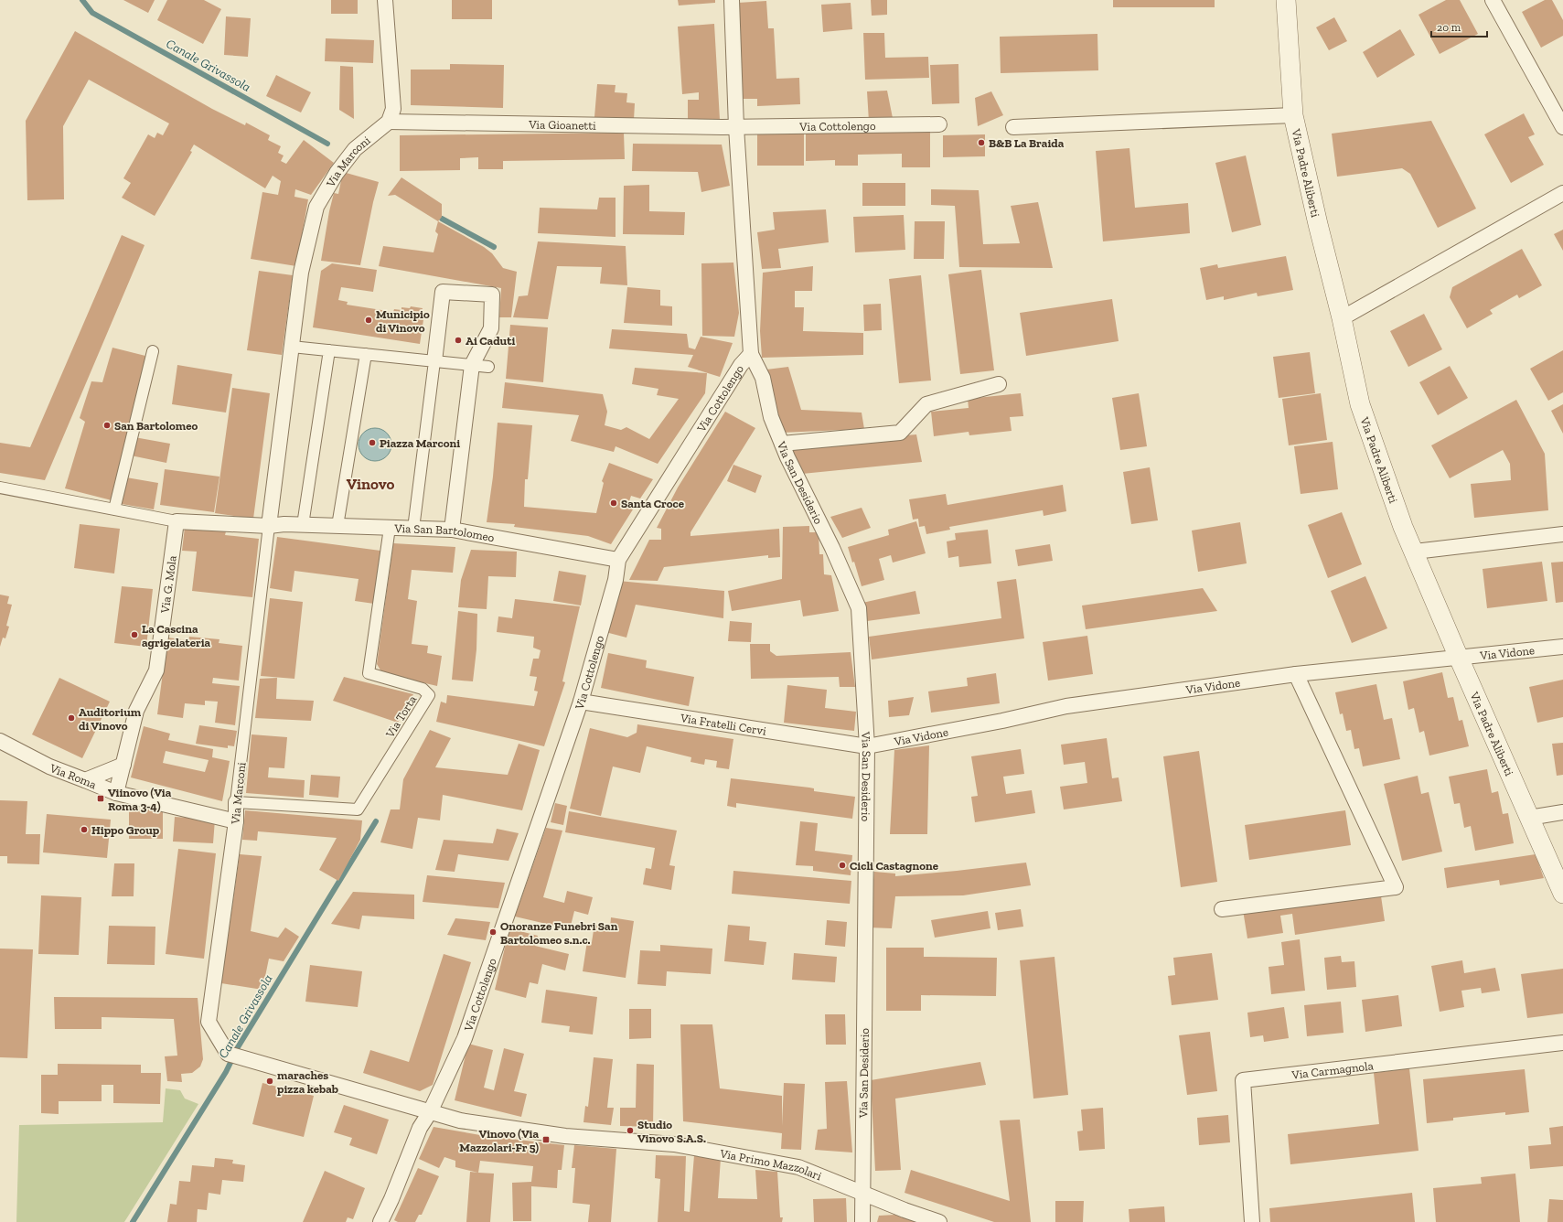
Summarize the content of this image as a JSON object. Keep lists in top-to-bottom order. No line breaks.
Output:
{"streets":{"street":["Via Gioanetti","Via Cottolengo","Via Marconi","Via Padre Aliberti","Via San Desiderio","Via San Bartolomeo","Via G. Mola","Via Vidone","Via Torta","Via Fratelli Cervi","Via Roma","Via Carmagnola","Via Primo Mazzolari"]},"crossings":[["Via Gioanetti","Via Cottolengo"],["Via Gioanetti","Via Marconi"],["Via Cottolengo","Via San Desiderio"],["Via Cottolengo","Via San Bartolomeo"],["Via Cottolengo","Via Fratelli Cervi"],["Via Cottolengo","Via Primo Mazzolari"],["Via Marconi","Via San Bartolomeo"],["Via Marconi","Via Torta"],["Via Marconi","Via Roma"],["Via Marconi","Via Primo Mazzolari"],["Via Padre Aliberti","Via Vidone"],["Via San Desiderio","Via Vidone"],["Via San Desiderio","Via Fratelli Cervi"],["Via San Desiderio","Via Primo Mazzolari"],["Via San Bartolomeo","Via G. Mola"],["Via San Bartolomeo","Via Torta"],["Via G. Mola","Via Roma"],["Via Vidone","Via Fratelli Cervi"]],"districts":["Vinovo"],"water":["Canale Grivassola"],"places":{"other":["B&B La Braida","Municipio di Vinovo","Ai Caduti","San Bartolomeo","Piazza Marconi","Santa Croce","La Cascina agrigelateria","Auditorium di Vinovo","Hippo Group","Cicli Castagnone","Onoranze Funebri San Bartolomeo s.n.c.","maraches pizza kebab","Studio Vinovo S.A.S."],"transit":["Viinovo (Via Roma 3-4)","Vinovo (Via Mazzolari-Fr 5)"]},"scale_bar":"20 m"}
